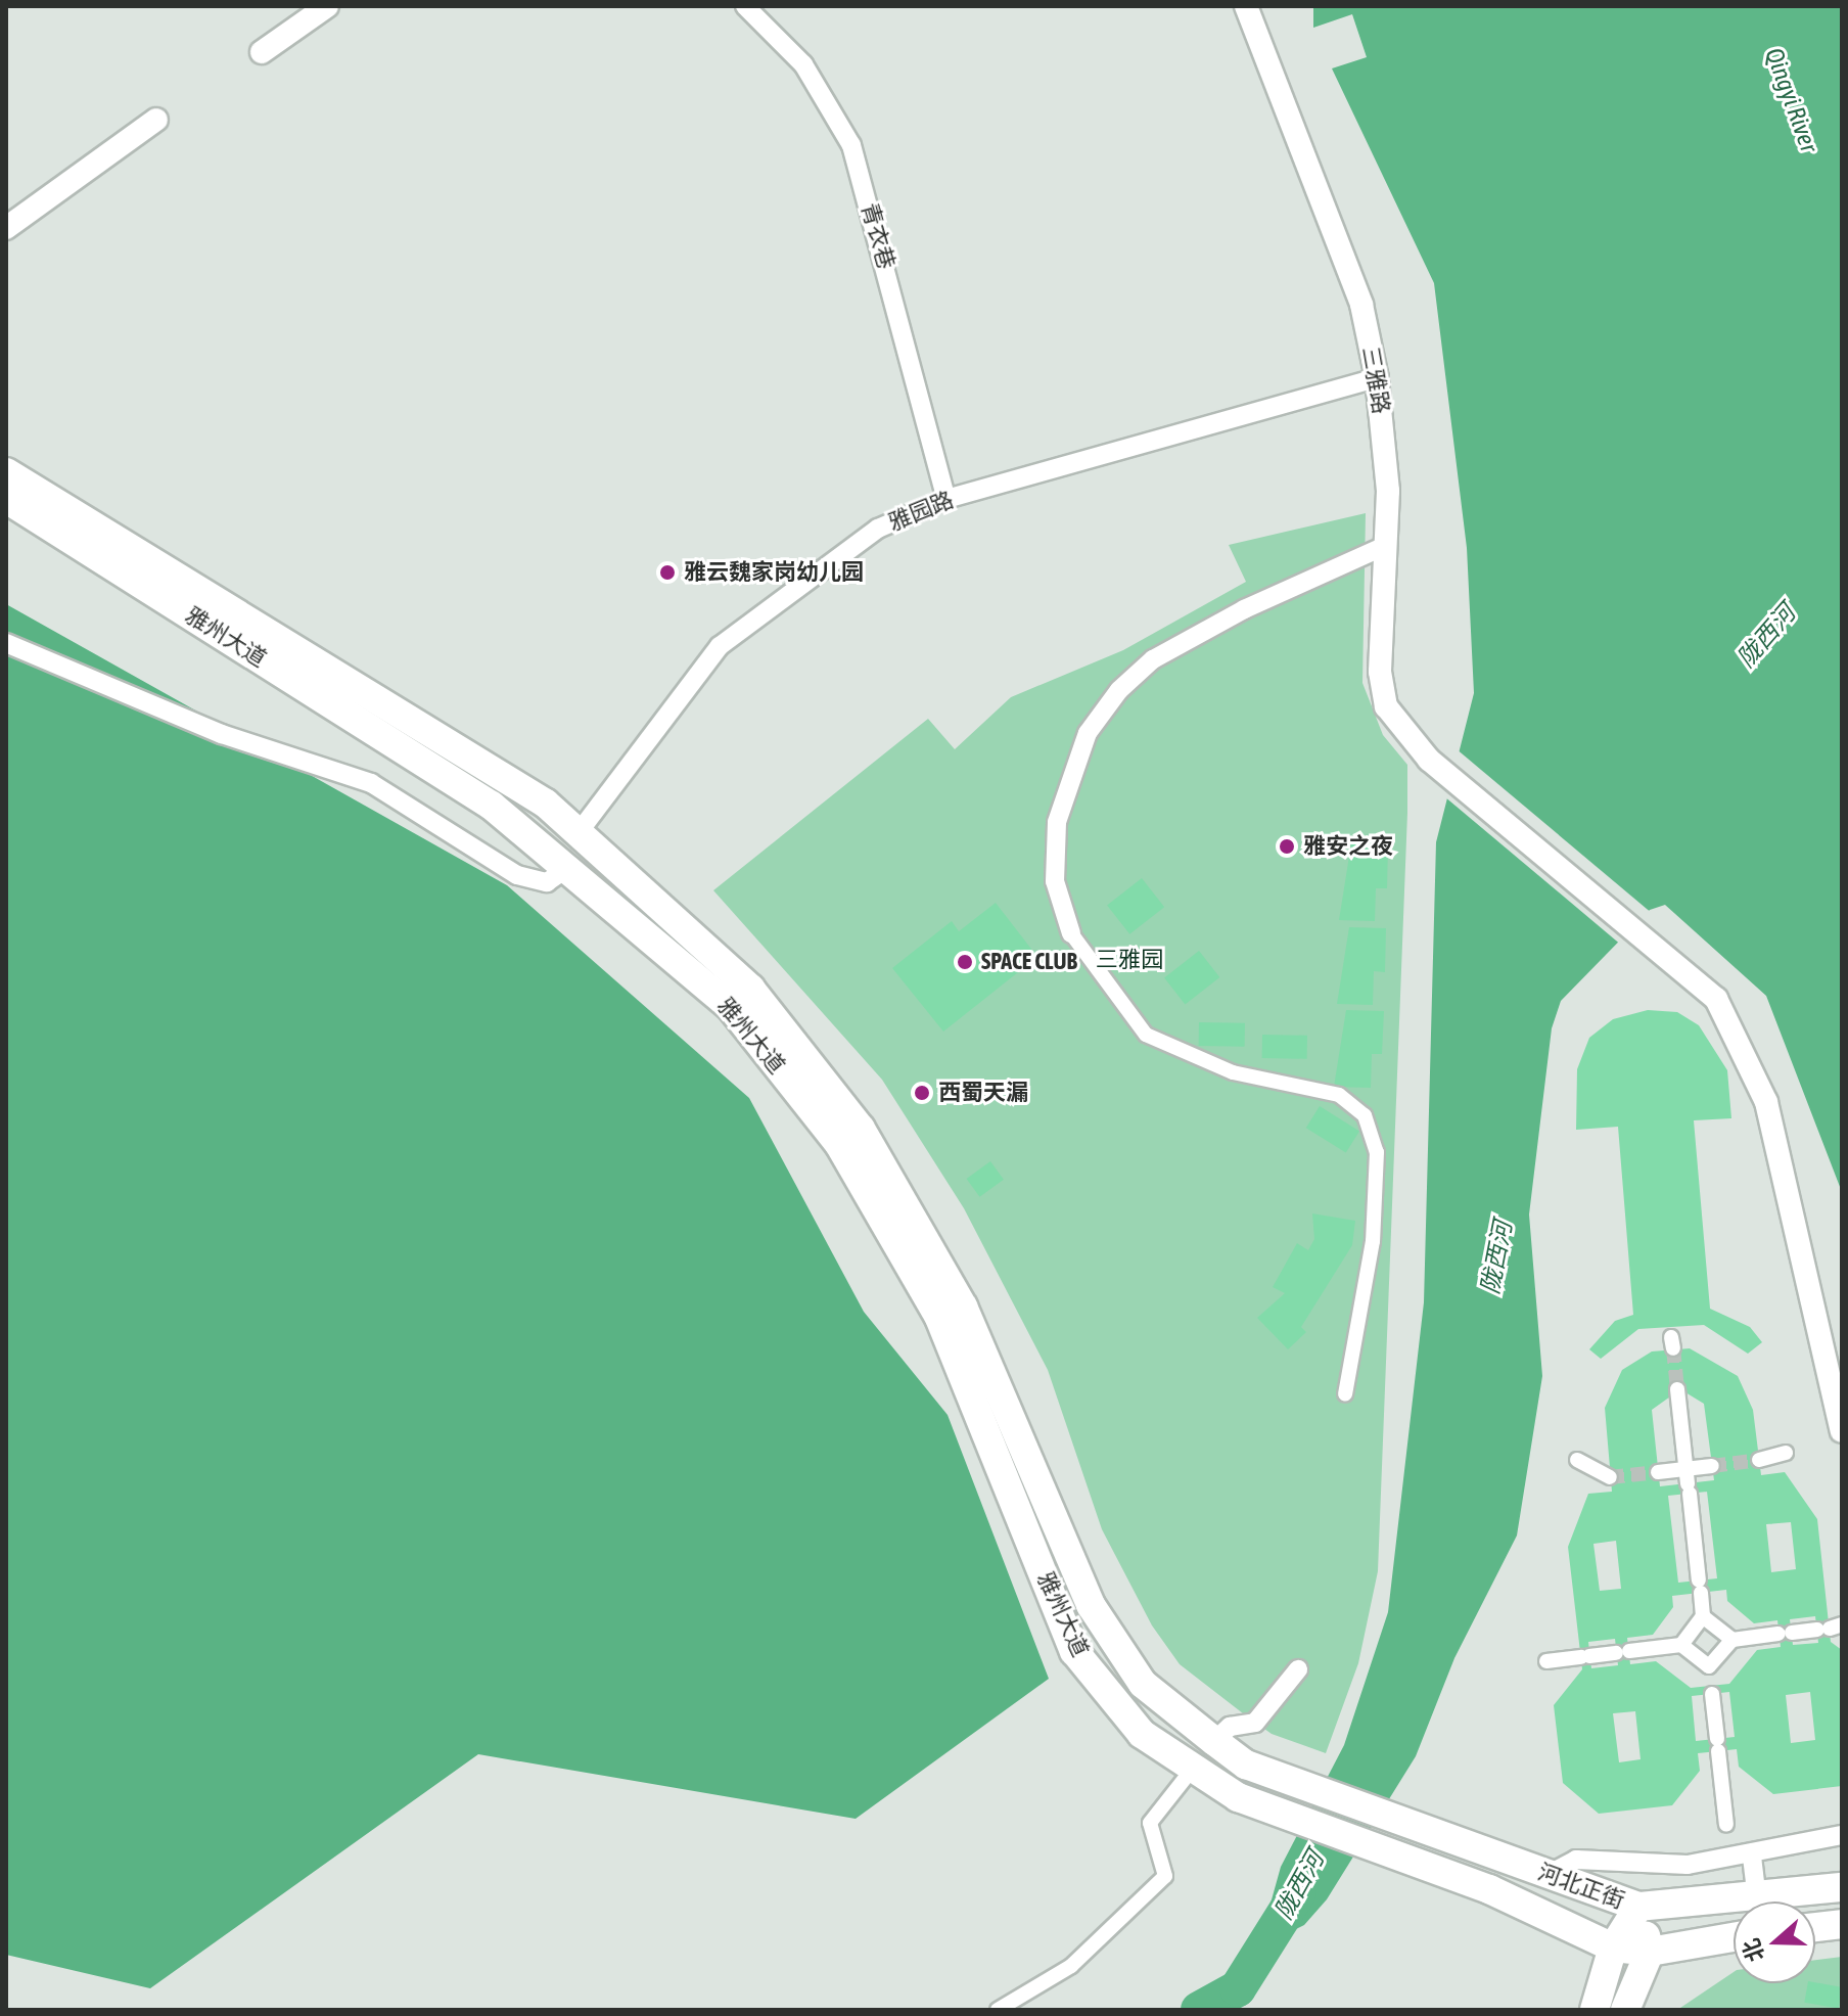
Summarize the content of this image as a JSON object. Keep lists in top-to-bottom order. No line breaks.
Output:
{"streets":{"main road":["雅州大道","河北正街"],"street":["青衣巷","三雅路","雅园路"]},"crossings":[["青衣巷","雅园路"],["三雅路","雅园路"],["雅园路","雅州大道"],["雅州大道","河北正街"]],"water":["Qingyi River","陇西河"],"parks":["三雅园"],"places":["雅云魏家岗幼儿园","雅安之夜","SPACE CLUB","西蜀天漏"],"north":"left"}
